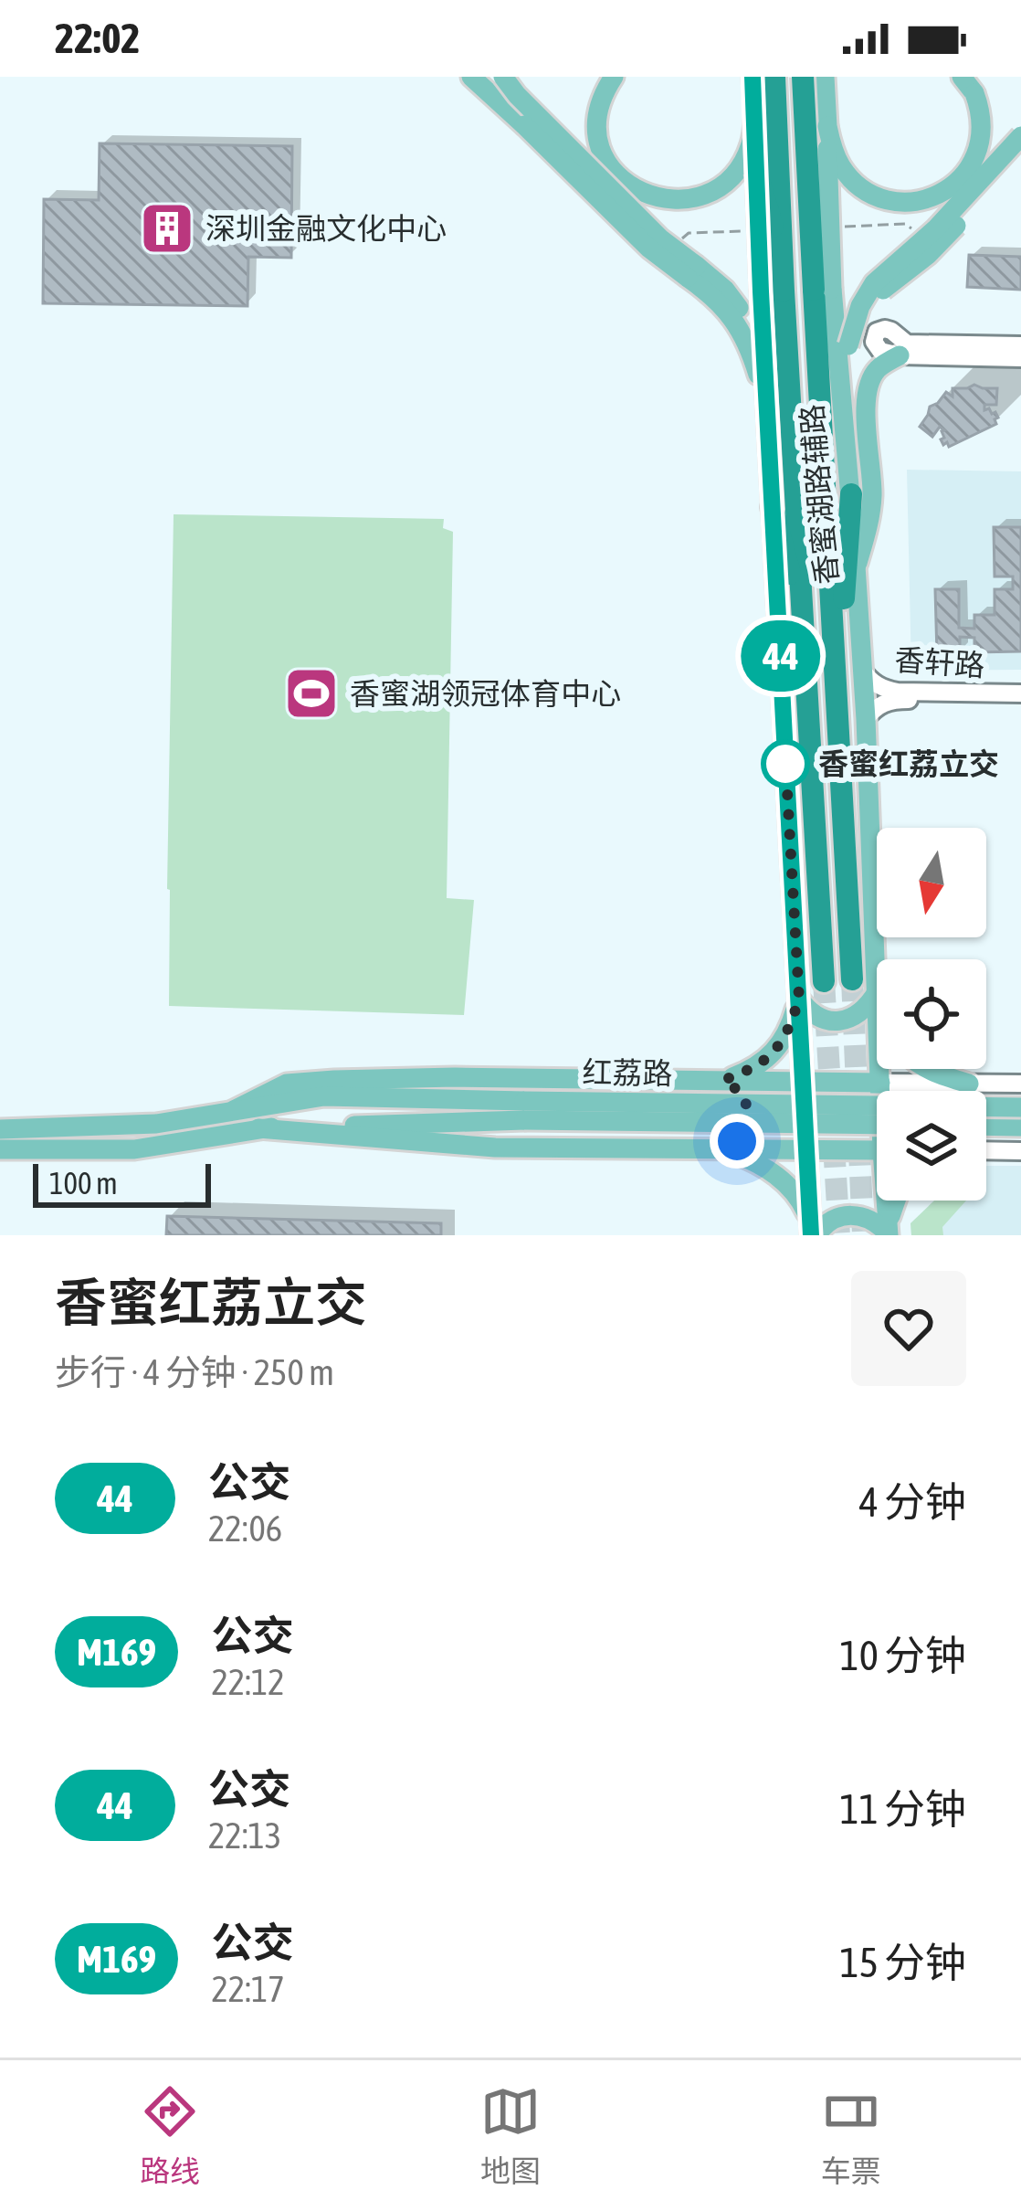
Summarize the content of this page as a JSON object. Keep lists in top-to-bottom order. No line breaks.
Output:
{"streets":{"main road":["香蜜湖路辅路","红荔路"],"street":["香轩路"]},"crossings":[["香蜜湖路辅路","香轩路"],["香蜜湖路辅路","红荔路"]],"places":{"building":["深圳金融文化中心"],"sports":["香蜜湖领冠体育中心"],"other":["香蜜红荔立交"]},"lines":["bus line 44"],"scale_bar":"100 m","north":"bottom","page":{"status":"22:02","on_map":"44","scale":"100 m","heading":["香蜜红荔立交","步行 · 4 分钟 · 250 m"],"list":[{"mark":"44","name":"公交","note":"22:06","value":"4 分钟"},{"mark":"M169","name":"公交","note":"22:12","value":"10 分钟"},{"mark":"44","name":"公交","note":"22:13","value":"11 分钟"},{"mark":"M169","name":"公交","note":"22:17","value":"15 分钟"}],"tabs":["路线","地图","车票"]}}
